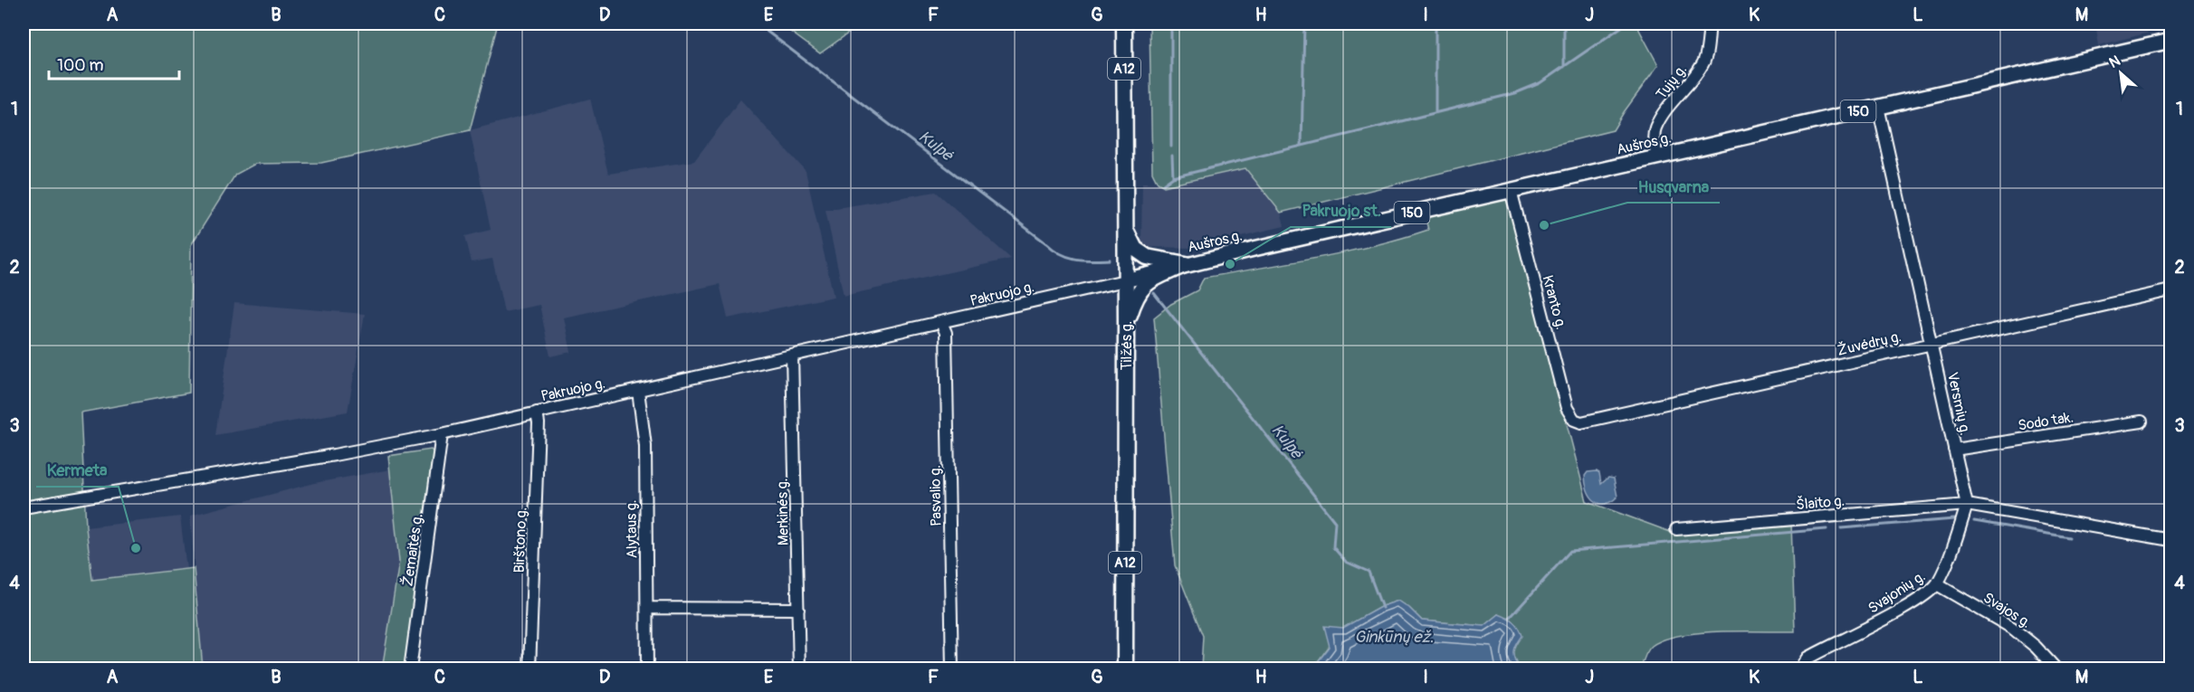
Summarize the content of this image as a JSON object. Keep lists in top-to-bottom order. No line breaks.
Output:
{"streets":{"highway":["A12","Tilžės g."],"main road":["150","Aušros g."],"street":["Tujų g.","Pakruojo g.","Kranto g.","Žuvėdrų g.","Versmių g.","Sodo tak.","Pasvalio g.","Šlaito g.","Merkinės g.","Alytaus g.","Birštono g.","Žemaitės g.","Svajonių g.","Svajos g."]},"crossings":[["Tujų g.","Aušros g."],["Aušros g.","Pakruojo g."],["Aušros g.","Kranto g."],["Aušros g.","Tilžės g."],["Aušros g.","Versmių g."],["Pakruojo g.","Tilžės g."],["Pakruojo g.","Pasvalio g."],["Pakruojo g.","Merkinės g."],["Pakruojo g.","Alytaus g."],["Pakruojo g.","Birštono g."],["Pakruojo g.","Žemaitės g."],["Kranto g.","Žuvėdrų g."],["Žuvėdrų g.","Versmių g."],["Versmių g.","Sodo tak."],["Versmių g.","Šlaito g."],["Versmių g.","Svajonių g."],["Šlaito g.","Svajonių g."],["Svajonių g.","Svajos g."]],"water":["Kulpė","Ginkūnų ež."],"places":["Husqvarna","Pakruojo st.","Kermeta"],"scale_bar":"100 m","north":"top left","grid":{"columns":["A","B","C","D","E","F","G","H","I","J","K","L","M"],"rows":["1","2","3","4"]}}
